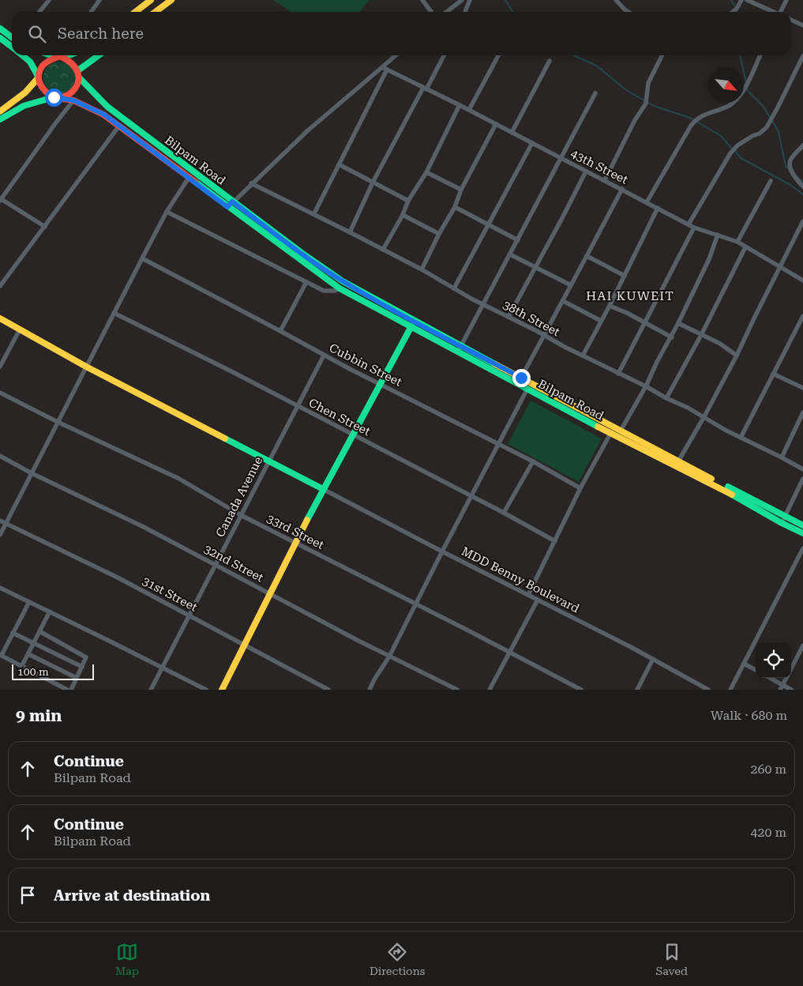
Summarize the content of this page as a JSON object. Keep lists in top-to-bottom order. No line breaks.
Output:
{"streets":{"main road":["Bilpam Road"],"street":["43th Street","38th Street","Cubbin Street","Chen Street","Canada Avenue","33rd Street","32nd Street","MDD Benny Boulevard","31st Street"]},"crossings":[["Cubbin Street","Canada Avenue"],["Chen Street","Canada Avenue"],["Canada Avenue","33rd Street"],["Canada Avenue","32nd Street"],["Canada Avenue","31st Street"]],"districts":["HAI KUWEIT"],"scale_bar":"100 m","north":"bottom right","page":{"search":"Search here","scale":"100 m","heading":["9 min","Walk · 680 m"],"list":[["Continue","Bilpam Road","260 m"],["Continue","Bilpam Road","420 m"],"Arrive at destination"],"nav":["Map","Directions","Saved"]}}
